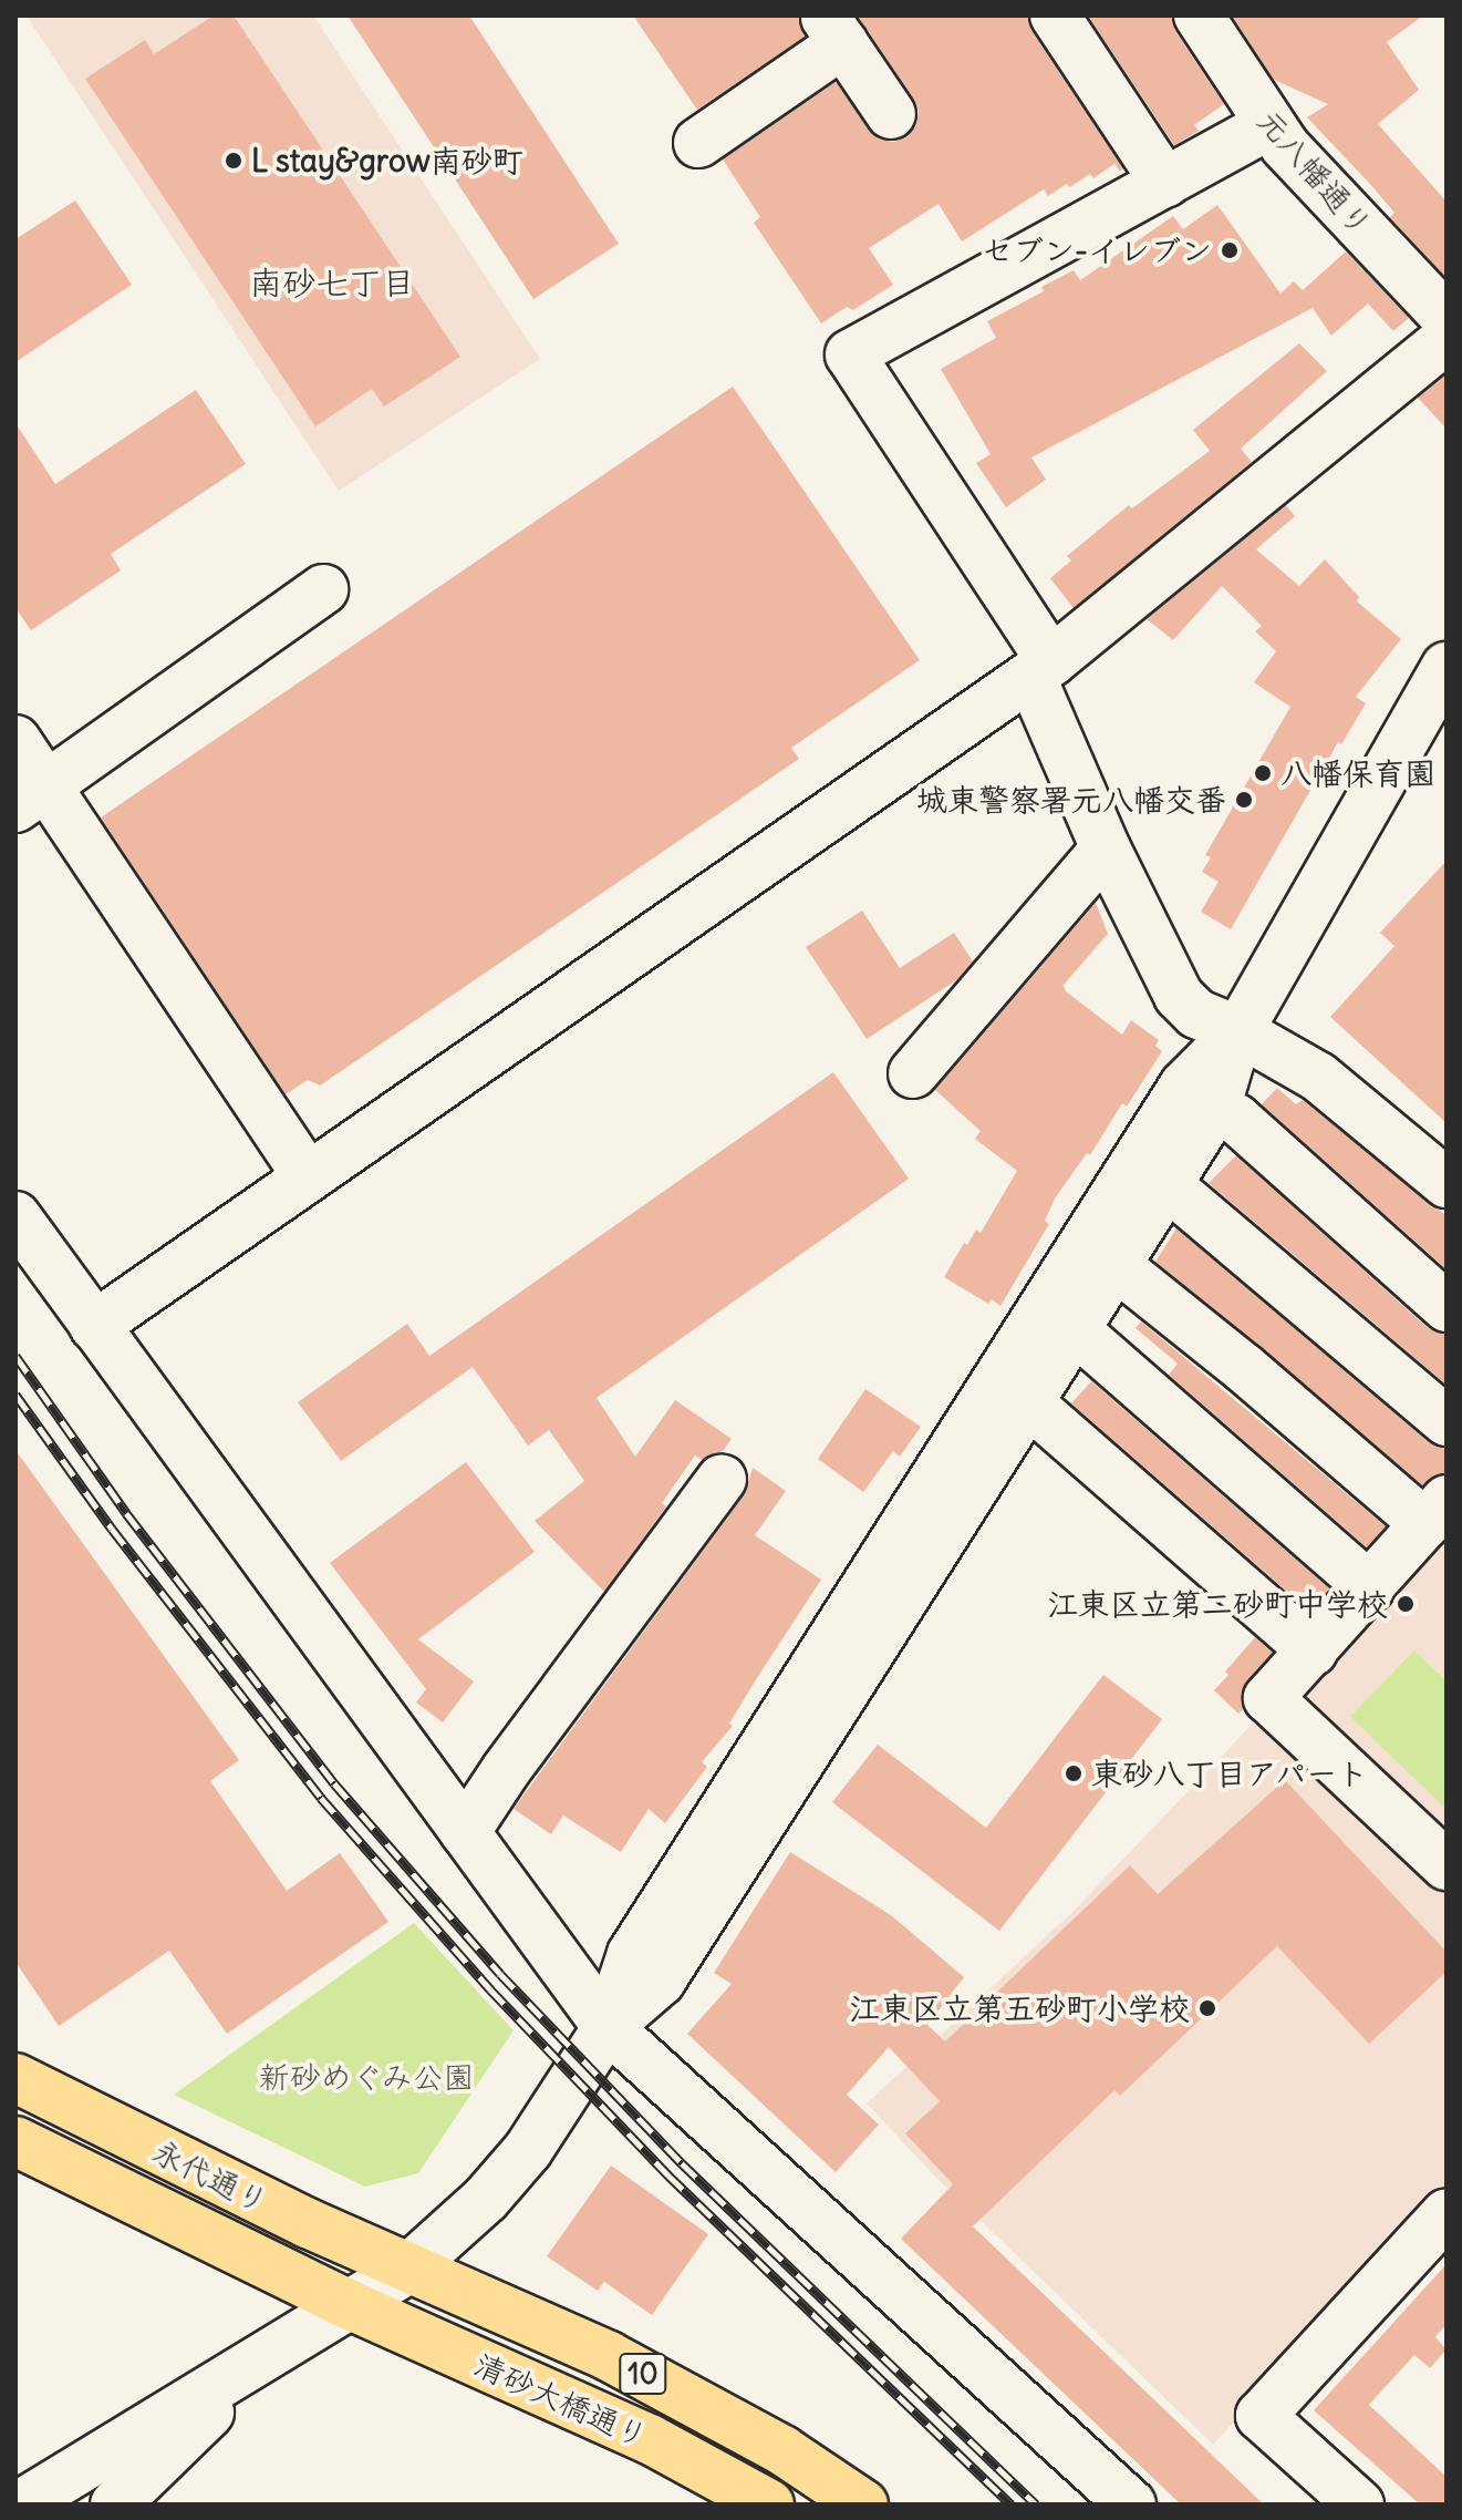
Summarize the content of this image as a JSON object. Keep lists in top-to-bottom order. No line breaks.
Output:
{"streets":{"main road":["永代通り","10","清砂大橋通り"],"street":["元八幡通り"]},"crossings":[["永代通り","清砂大橋通り"]],"districts":["南砂七丁目"],"parks":["新砂めぐみ公園"],"places":["L stay&grow南砂町","セブン-イレブン","八幡保育園","城東警察署元八幡交番","江東区立第二砂町中学校","東砂八丁目アパート","江東区立第五砂町小学校"]}
